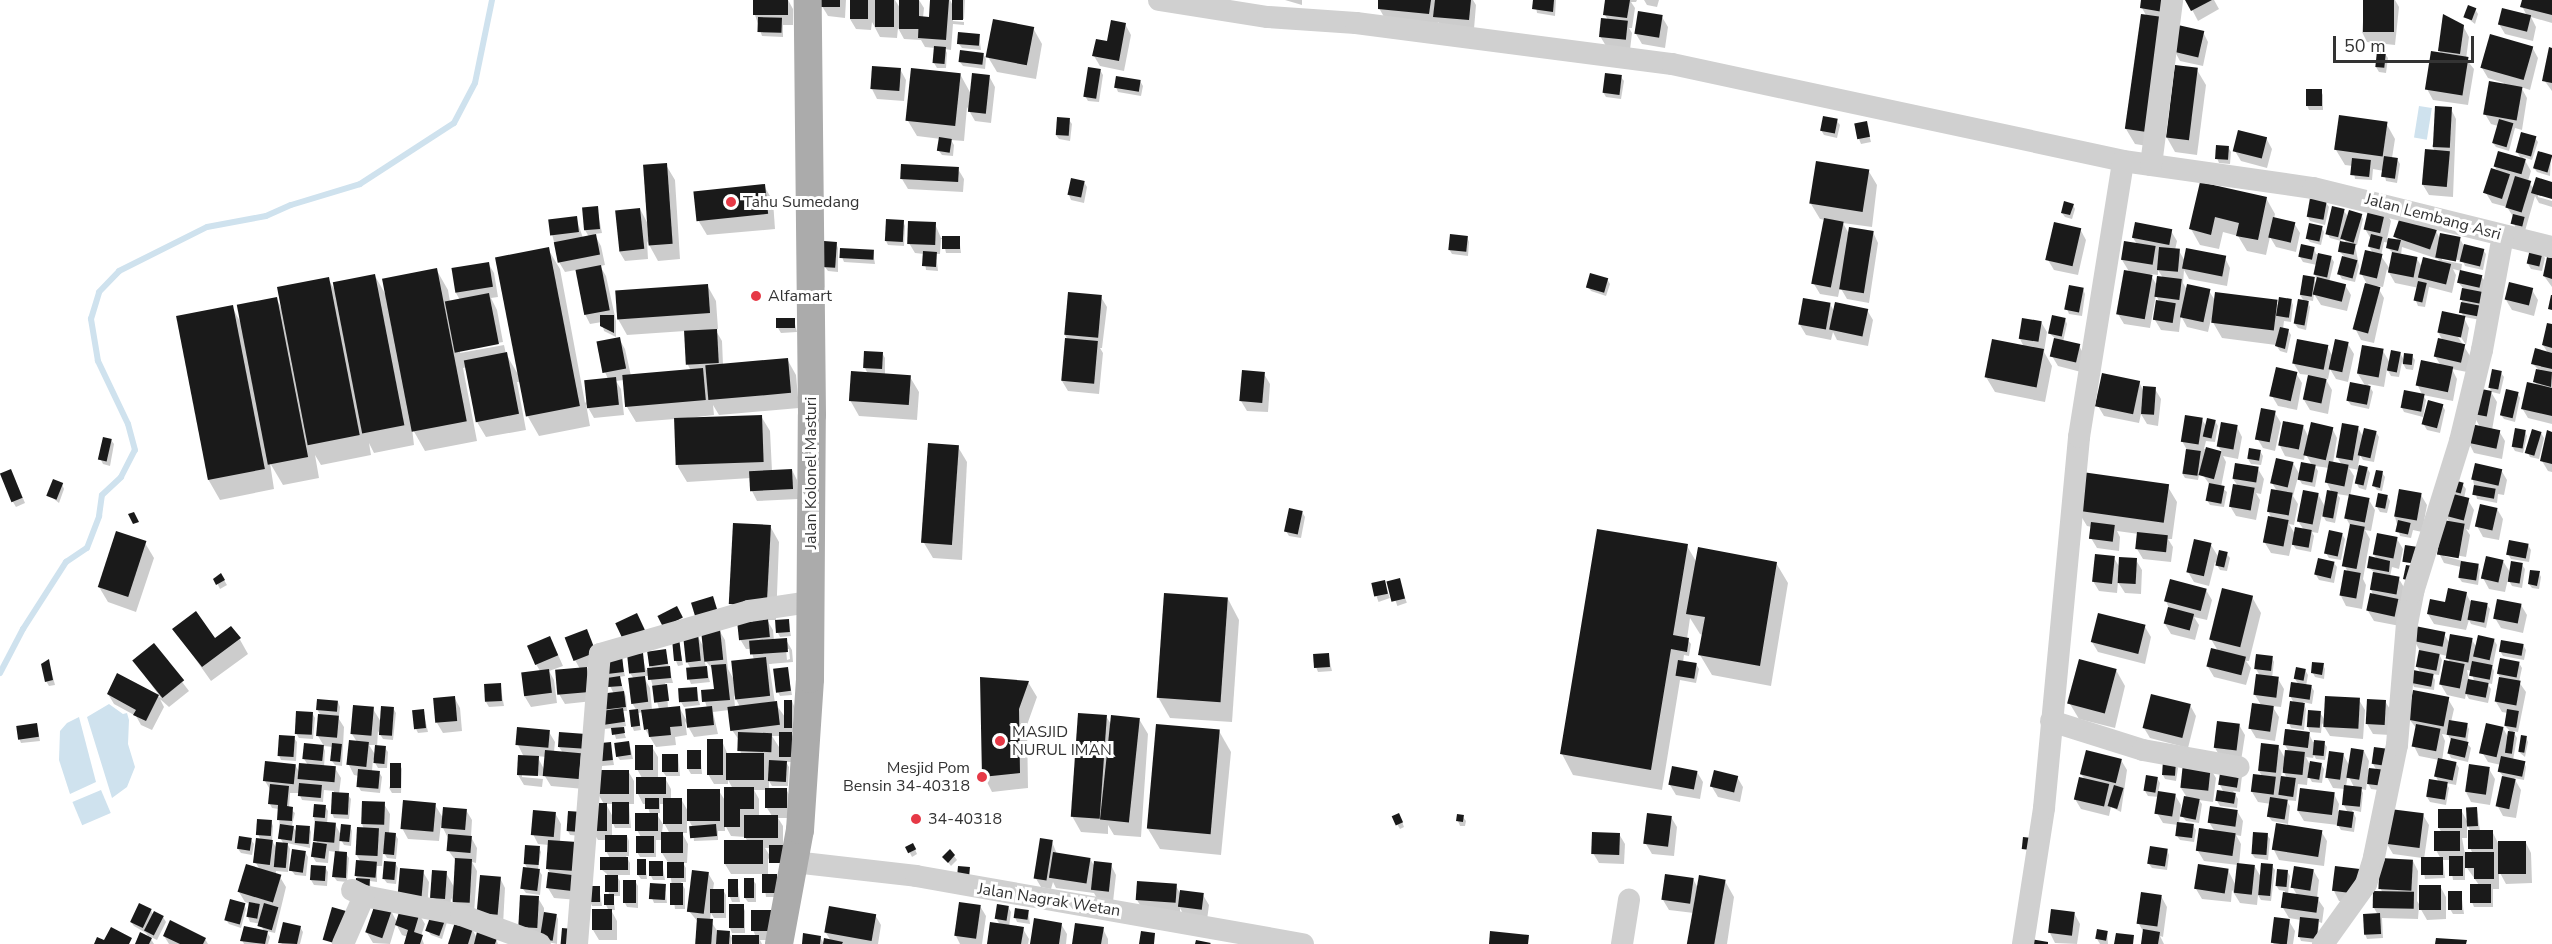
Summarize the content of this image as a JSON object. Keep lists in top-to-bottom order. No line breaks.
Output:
{"streets":{"main road":["Jalan Kolonel Masturi"],"street":["Jalan Lembang Asri","Jalan Nagrak Wetan"]},"crossings":[["Jalan Kolonel Masturi","Jalan Nagrak Wetan"]],"places":["Tahu Sumedang","Alfamart","MASJID NURUL IMAN","Mesjid Pom Bensin 34-40318","34-40318"],"scale_bar":"50 m"}
